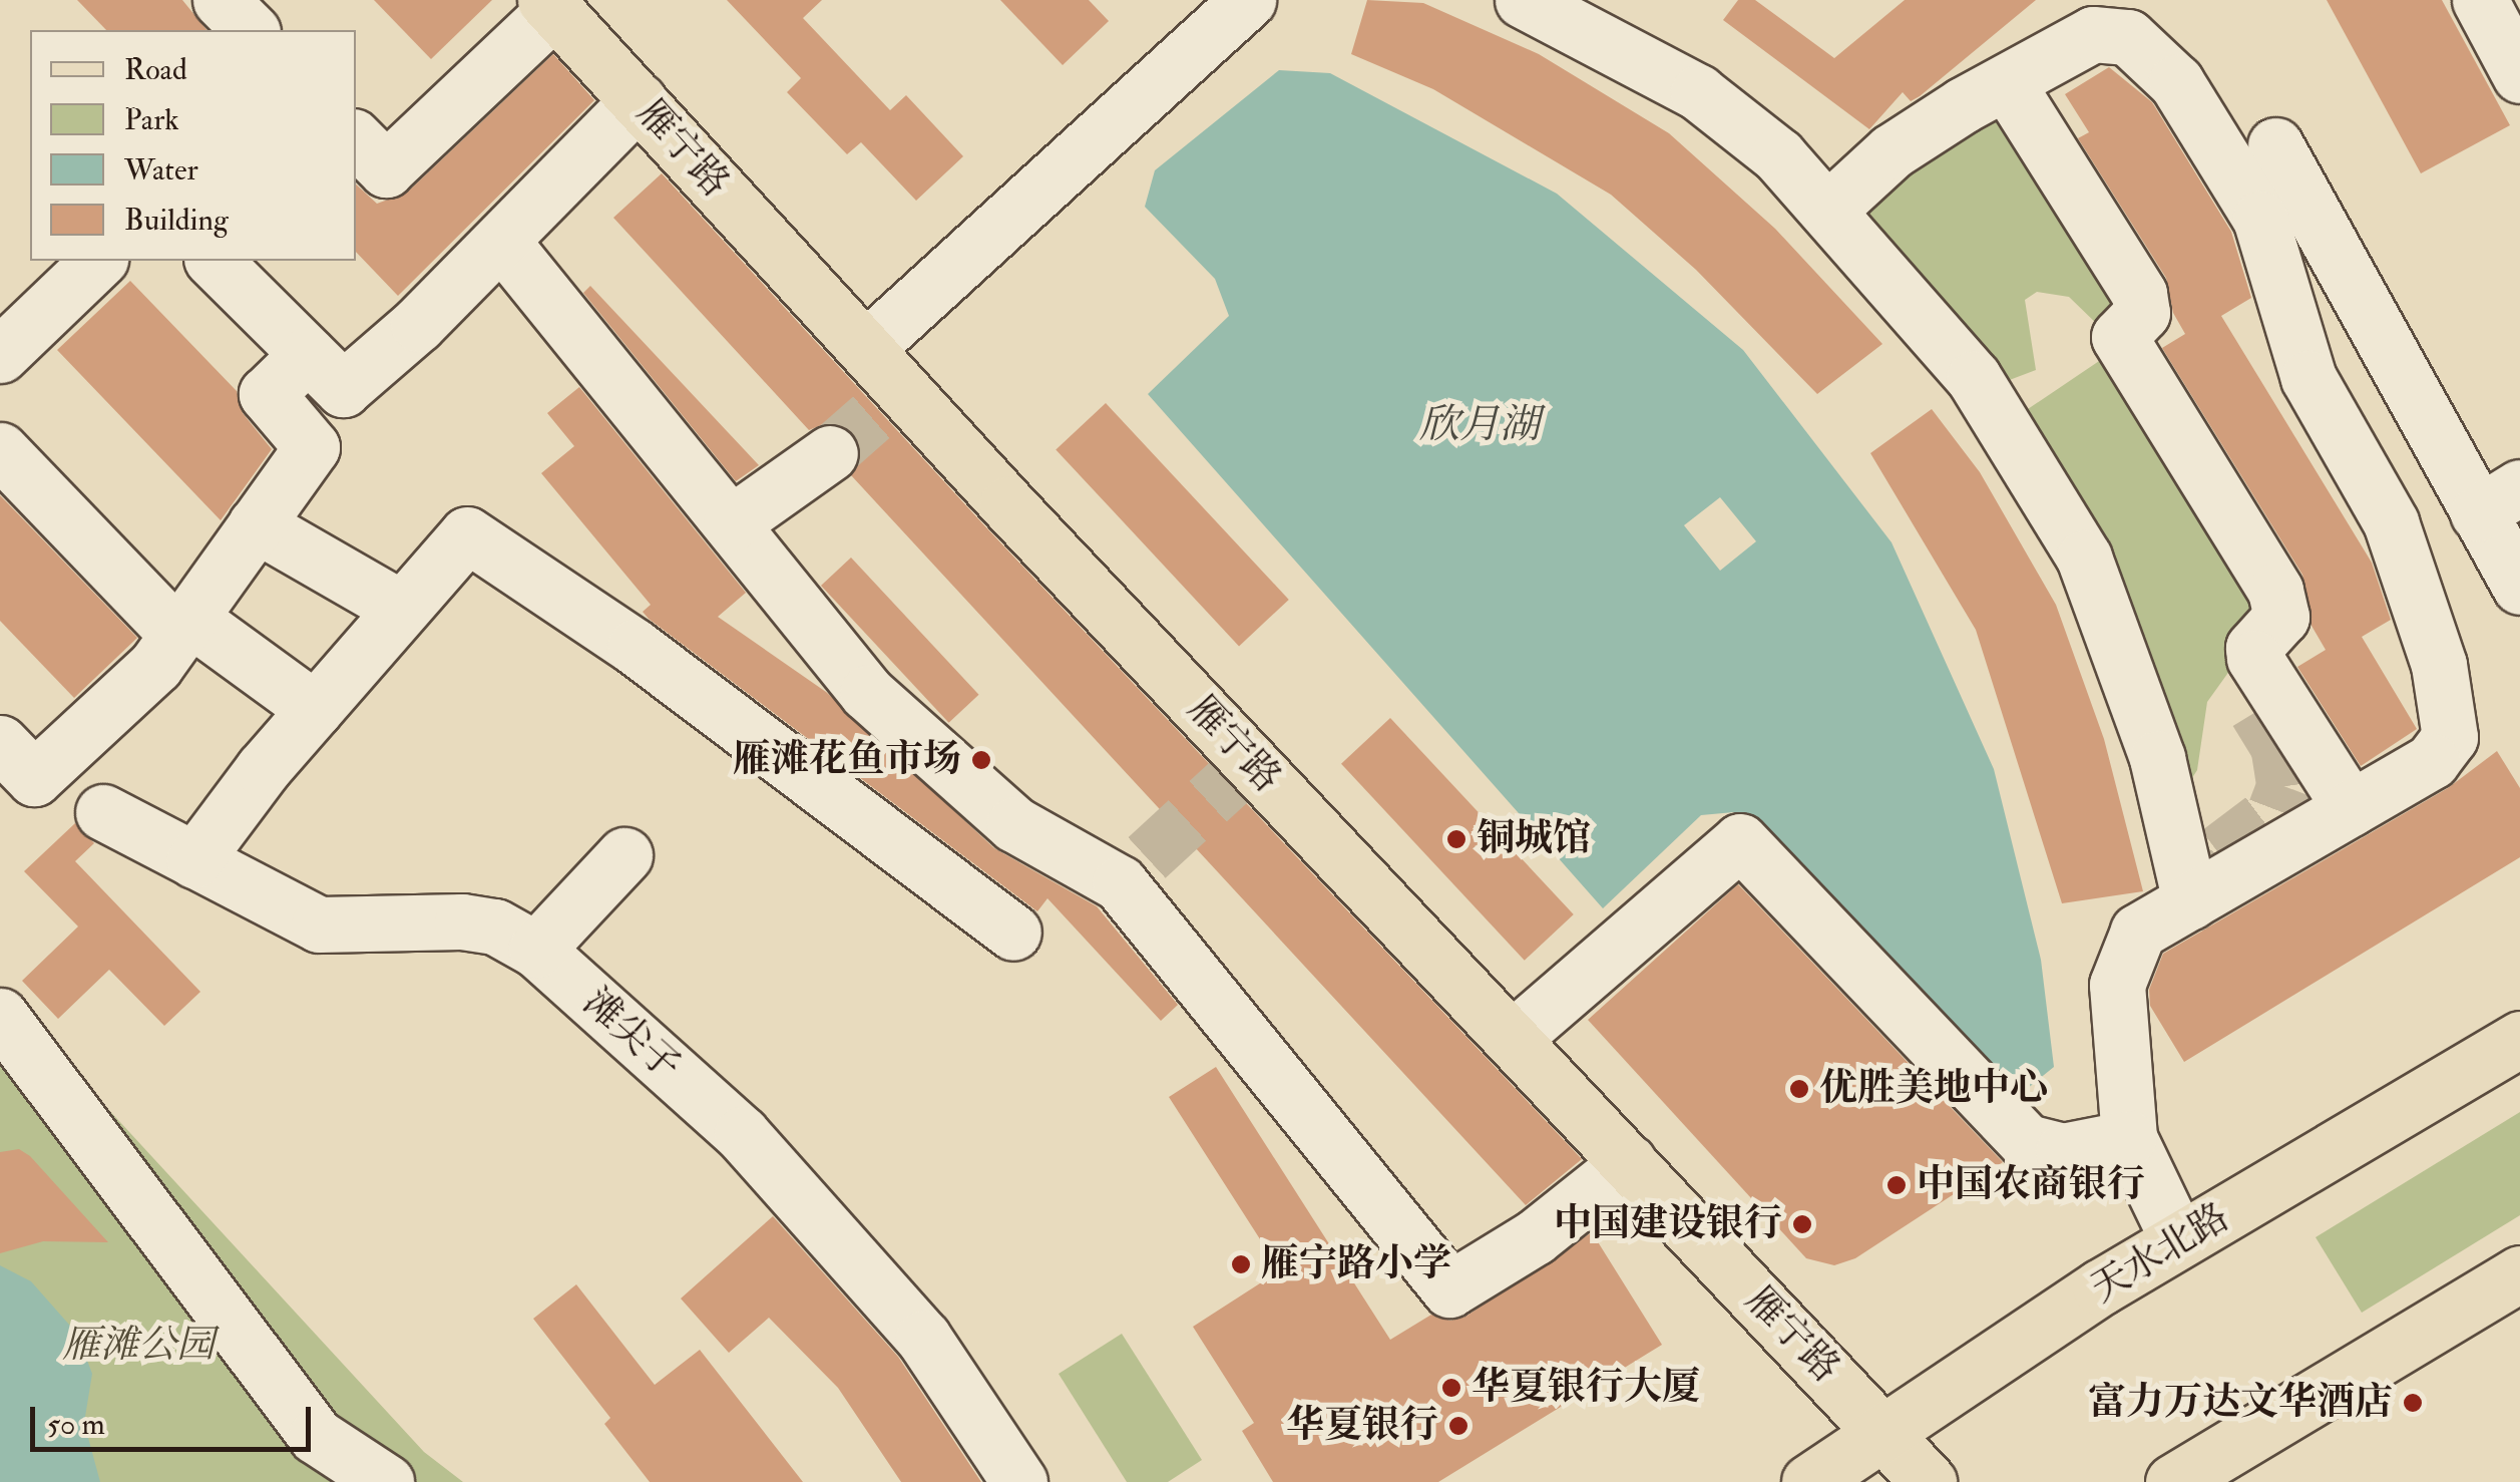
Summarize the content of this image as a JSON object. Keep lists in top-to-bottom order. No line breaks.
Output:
{"streets":{"main road":["雁宁路","天水北路"],"street":["滩尖子"]},"crossings":[["雁宁路","天水北路"]],"water":["欣月湖"],"parks":["雁滩公园"],"places":["雁滩花鱼市场","铜城馆","优胜美地中心","中国农商银行","中国建设银行","雁宁路小学","华夏银行大厦","富力万达文华酒店","华夏银行"],"legend":["Road","Park","Water","Building"],"scale_bar":"50 m"}
